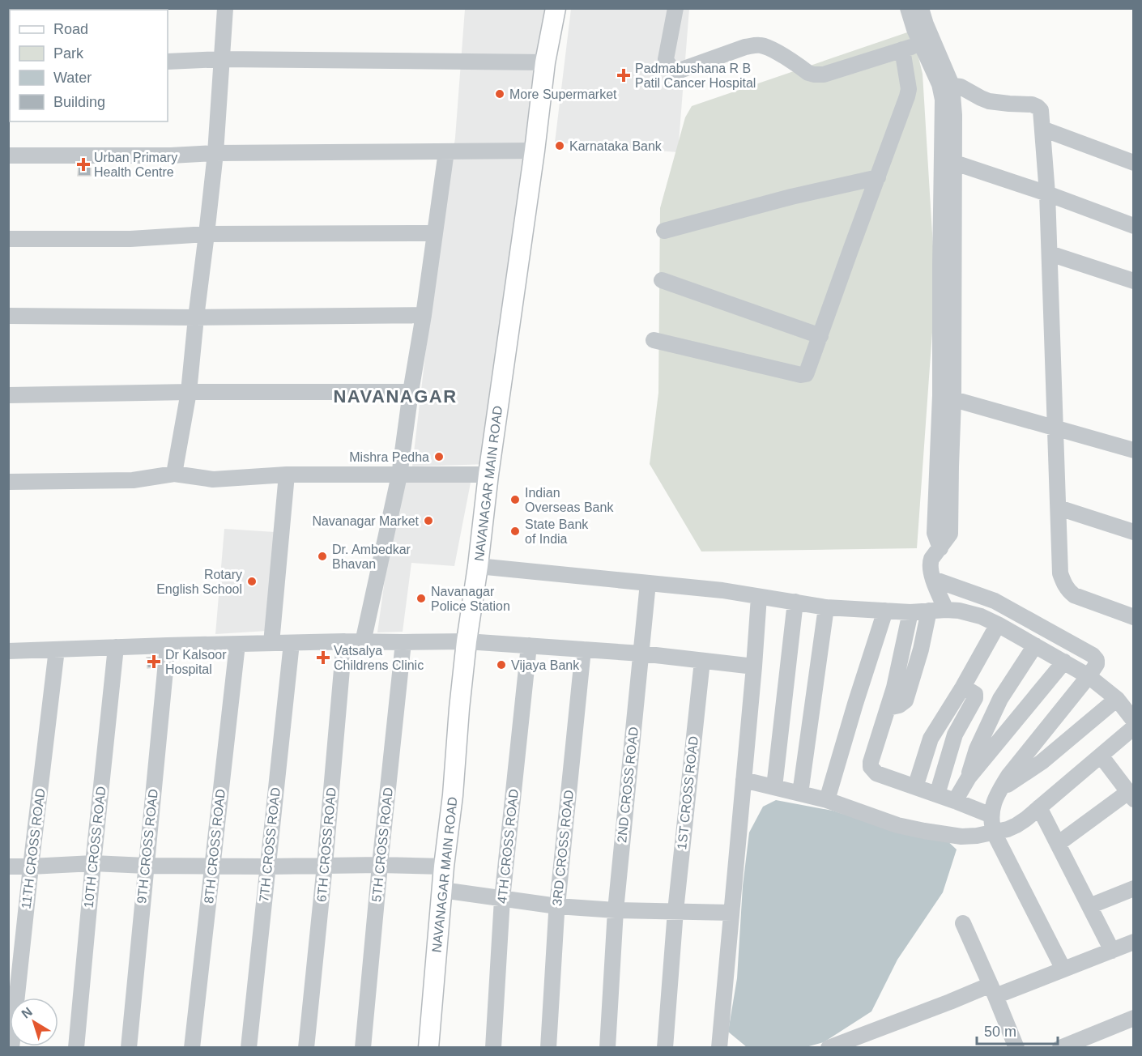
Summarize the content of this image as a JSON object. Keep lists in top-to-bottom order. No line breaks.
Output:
{"streets":{"main road":["NAVANAGAR MAIN ROAD"],"street":["2ND CROSS ROAD","1ST CROSS ROAD","7TH CROSS ROAD","6TH CROSS ROAD","5TH CROSS ROAD","9TH CROSS ROAD","8TH CROSS ROAD","4TH CROSS ROAD","10TH CROSS ROAD","3RD CROSS ROAD","11TH CROSS ROAD"]},"districts":["NAVANAGAR"],"places":{"health":["Padmabushana R B Patil Cancer Hospital","Urban Primary Health Centre","Vatsalya Childrens Clinic","Dr Kalsoor Hospital"],"other":["More Supermarket","Karnataka Bank","Mishra Pedha","Indian Overseas Bank","Navanagar Market","State Bank of India","Dr. Ambedkar Bhavan","Rotary English School","Navanagar Police Station","Vijaya Bank"]},"legend":["Road","Park","Water","Building"],"scale_bar":"50 m","north":"top left"}
